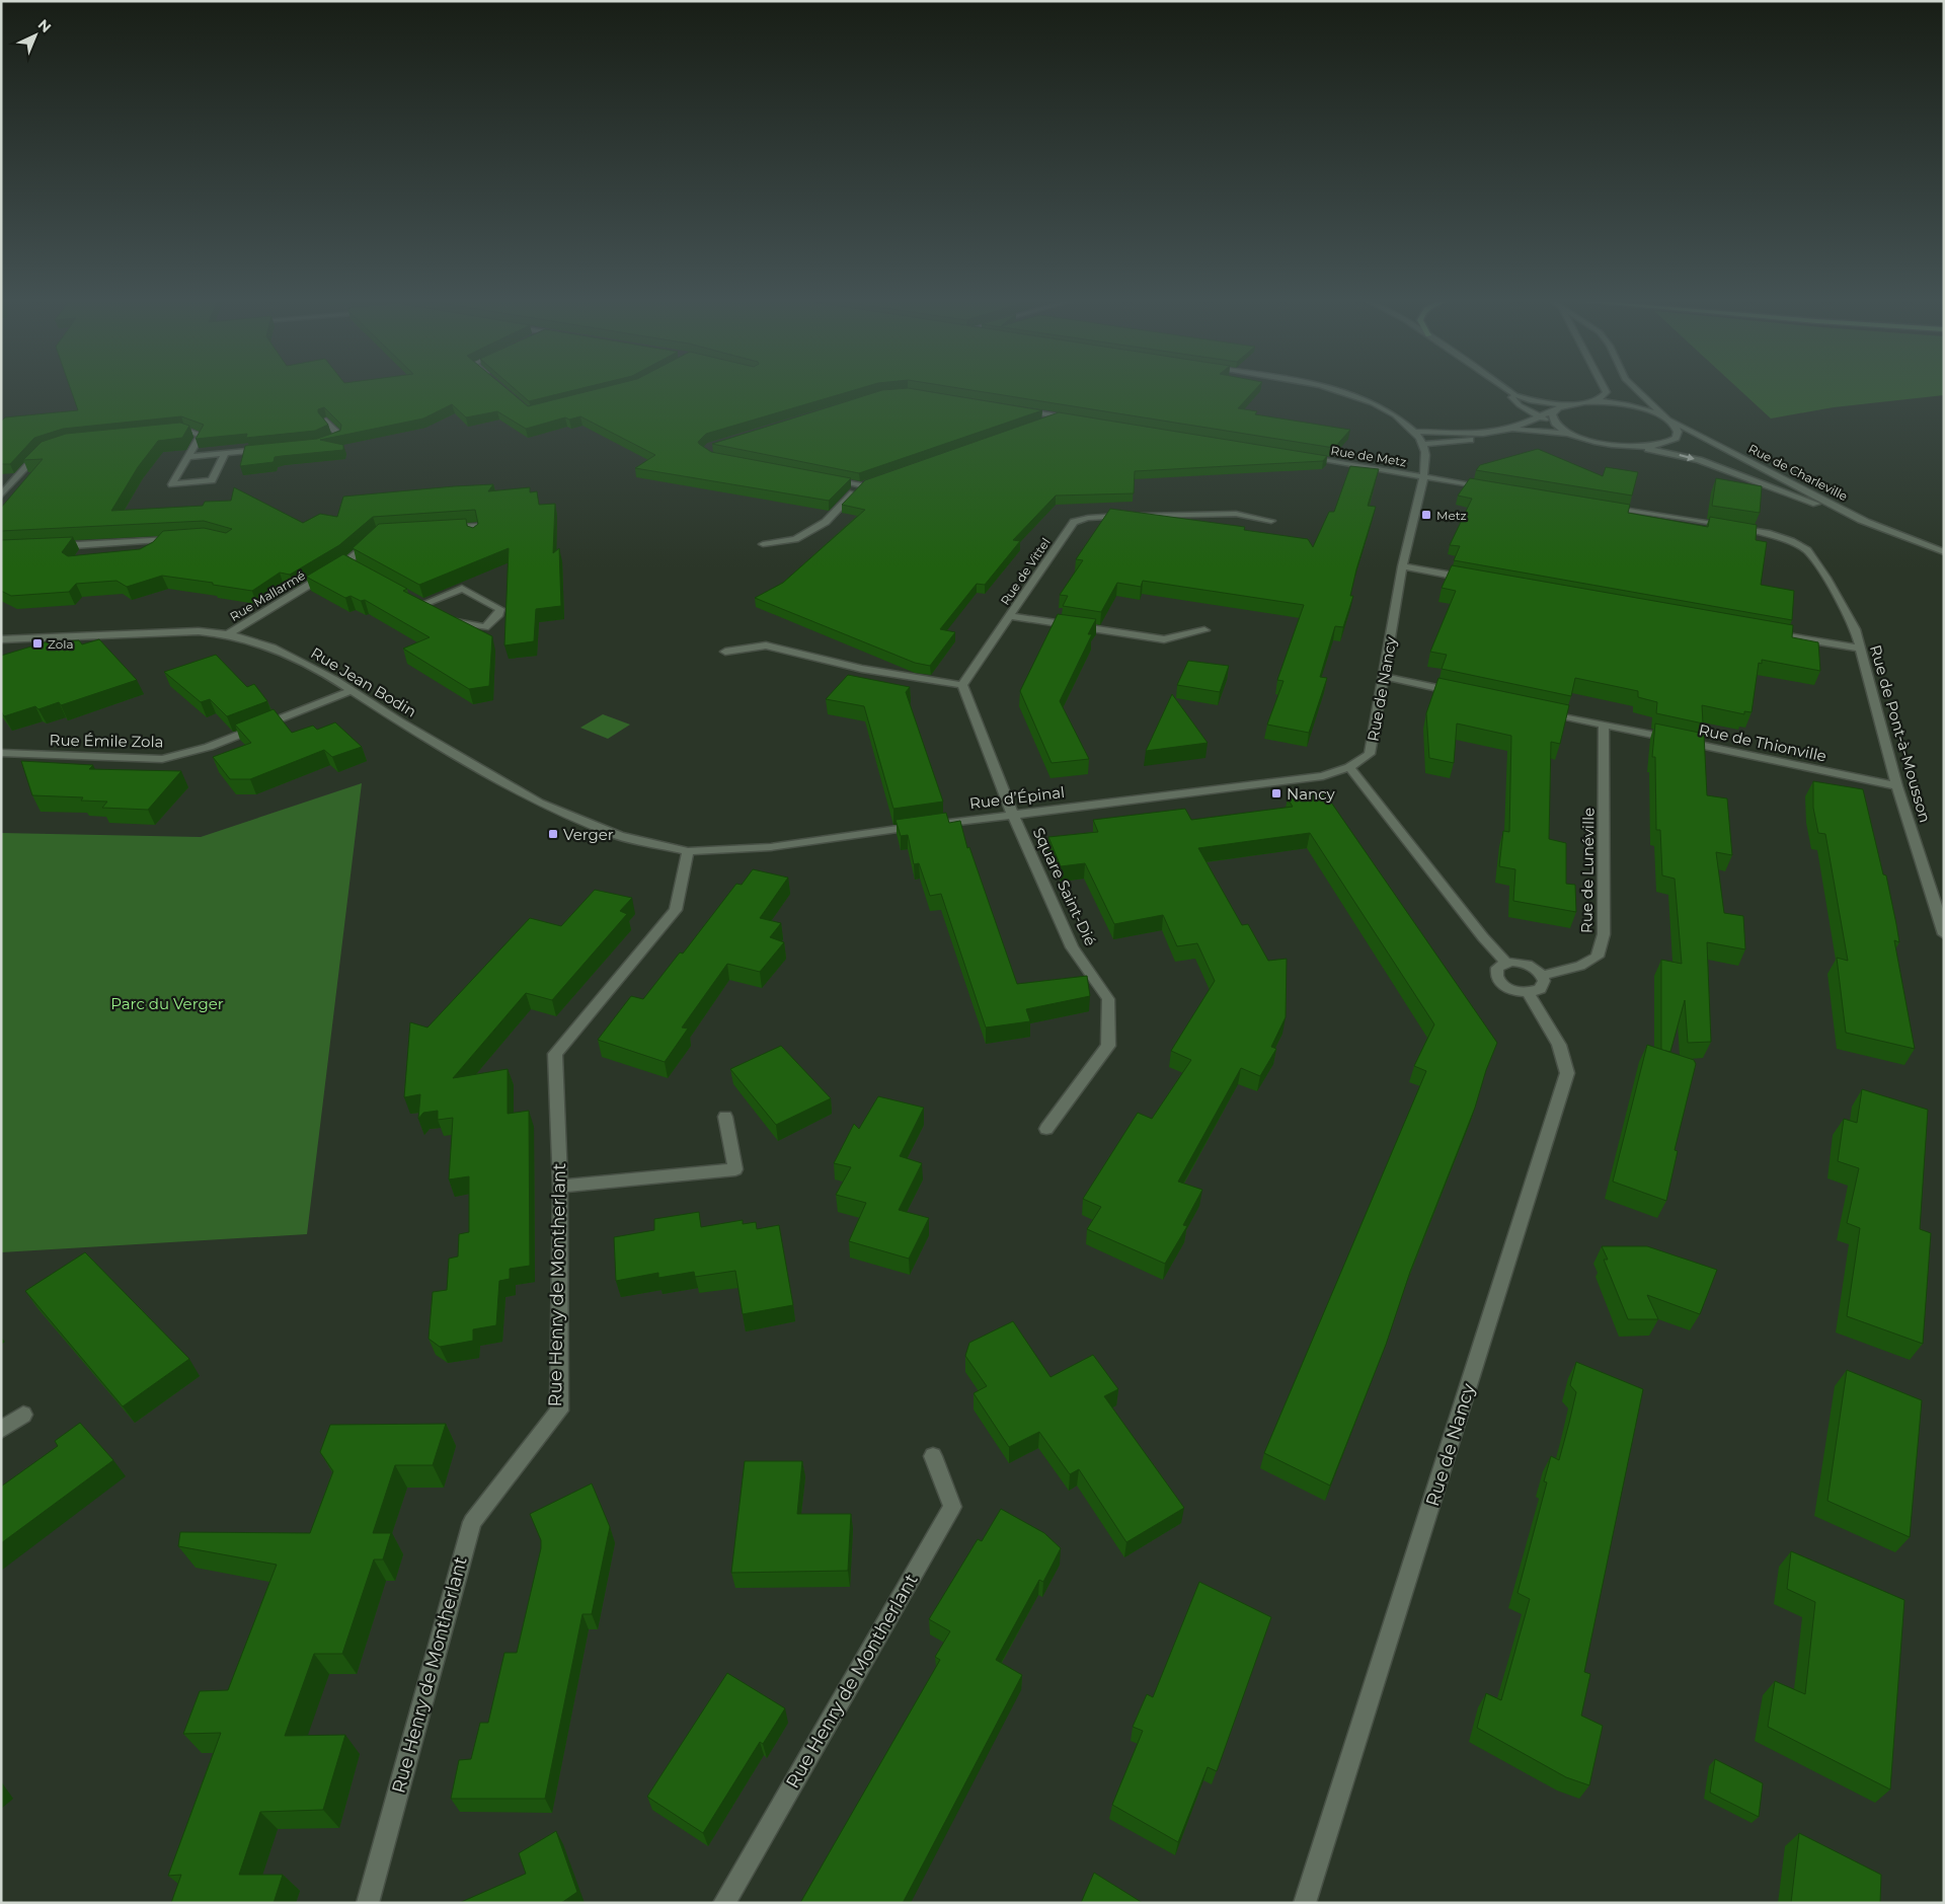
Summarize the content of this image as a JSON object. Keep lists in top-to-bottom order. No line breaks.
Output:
{"streets":{"street":["Rue de Metz","Rue de Charleville","Rue de Vittel","Rue Mallarmé","Rue Jean Bodin","Rue de Nancy","Rue de Pont-à-Mousson","Rue Émile Zola","Rue de Thionville","Rue d’Épinal","Rue de Lunéville","Square Saint-Dié","Rue Henry de Montherlant"]},"crossings":[["Rue de Metz","Rue de Nancy"],["Rue Mallarmé","Rue Jean Bodin"],["Rue Jean Bodin","Rue Émile Zola"],["Rue Jean Bodin","Rue d’Épinal"],["Rue Jean Bodin","Rue Henry de Montherlant"],["Rue de Nancy","Rue d’Épinal"],["Rue de Pont-à-Mousson","Rue de Thionville"],["Rue de Thionville","Rue de Lunéville"],["Rue d’Épinal","Square Saint-Dié"],["Rue d’Épinal","Rue Henry de Montherlant"]],"parks":["Parc du Verger"],"places":{"transit":["Metz","Zola","Nancy","Verger"]},"north":"top right"}
